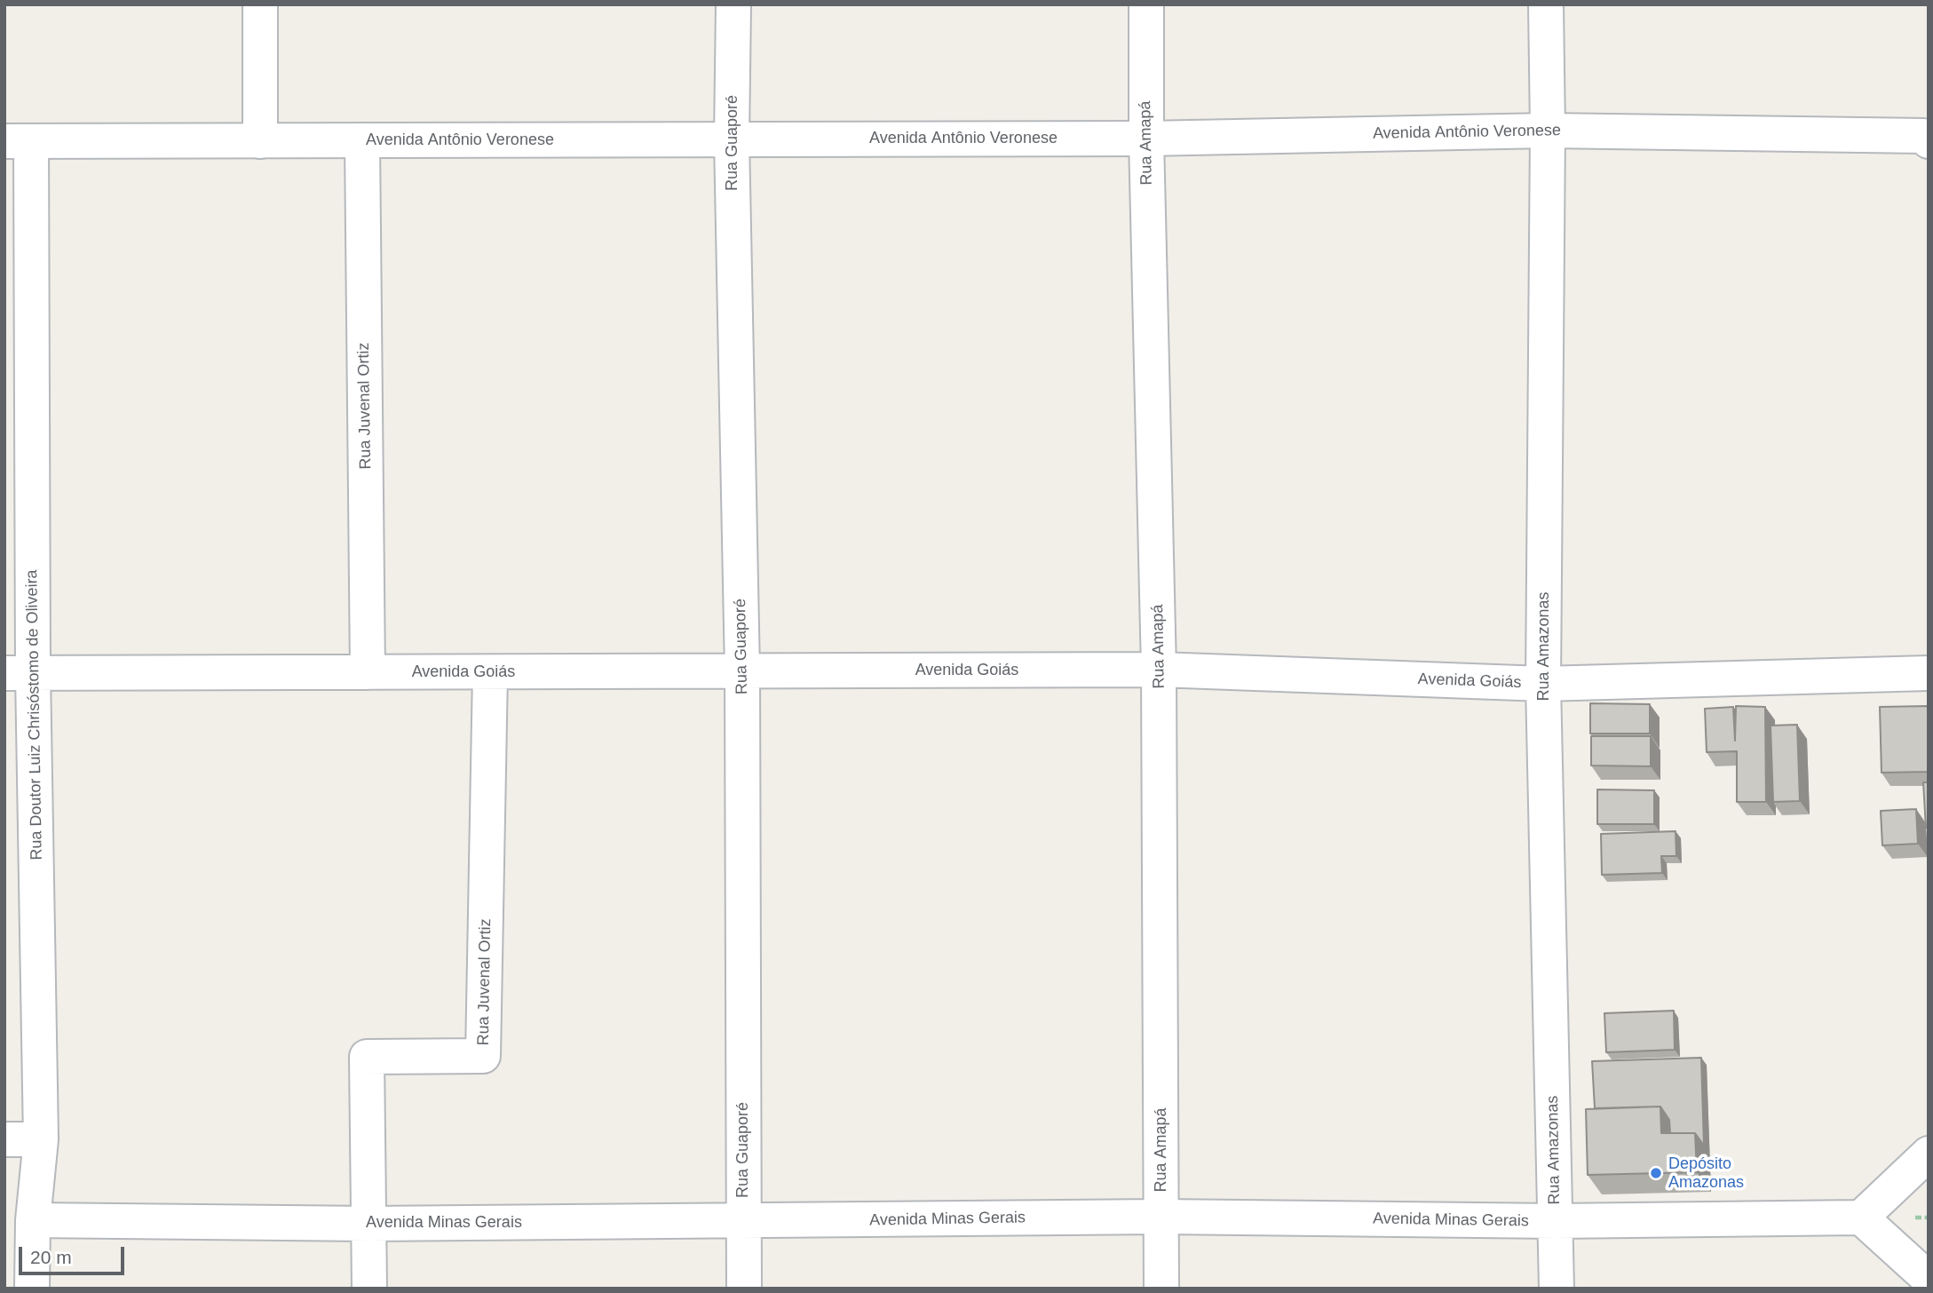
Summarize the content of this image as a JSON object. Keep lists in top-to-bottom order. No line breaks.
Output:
{"streets":{"street":["Avenida Antônio Veronese","Rua Guaporé","Rua Amapá","Rua Juvenal Ortiz","Rua Amazonas","Avenida Goiás","Rua Doutor Luiz Chrisóstomo de Oliveira","Avenida Minas Gerais"]},"crossings":[["Avenida Antônio Veronese","Rua Guaporé"],["Avenida Antônio Veronese","Rua Amapá"],["Avenida Antônio Veronese","Rua Juvenal Ortiz"],["Avenida Antônio Veronese","Rua Amazonas"],["Avenida Antônio Veronese","Rua Doutor Luiz Chrisóstomo de Oliveira"],["Rua Guaporé","Avenida Goiás"],["Rua Guaporé","Avenida Minas Gerais"],["Rua Amapá","Avenida Goiás"],["Rua Amapá","Avenida Minas Gerais"],["Rua Juvenal Ortiz","Avenida Goiás"],["Rua Juvenal Ortiz","Avenida Minas Gerais"],["Rua Amazonas","Avenida Goiás"],["Rua Amazonas","Avenida Minas Gerais"],["Avenida Goiás","Rua Doutor Luiz Chrisóstomo de Oliveira"],["Rua Doutor Luiz Chrisóstomo de Oliveira","Avenida Minas Gerais"]],"places":["Depósito Amazonas"],"scale_bar":"20 m"}
